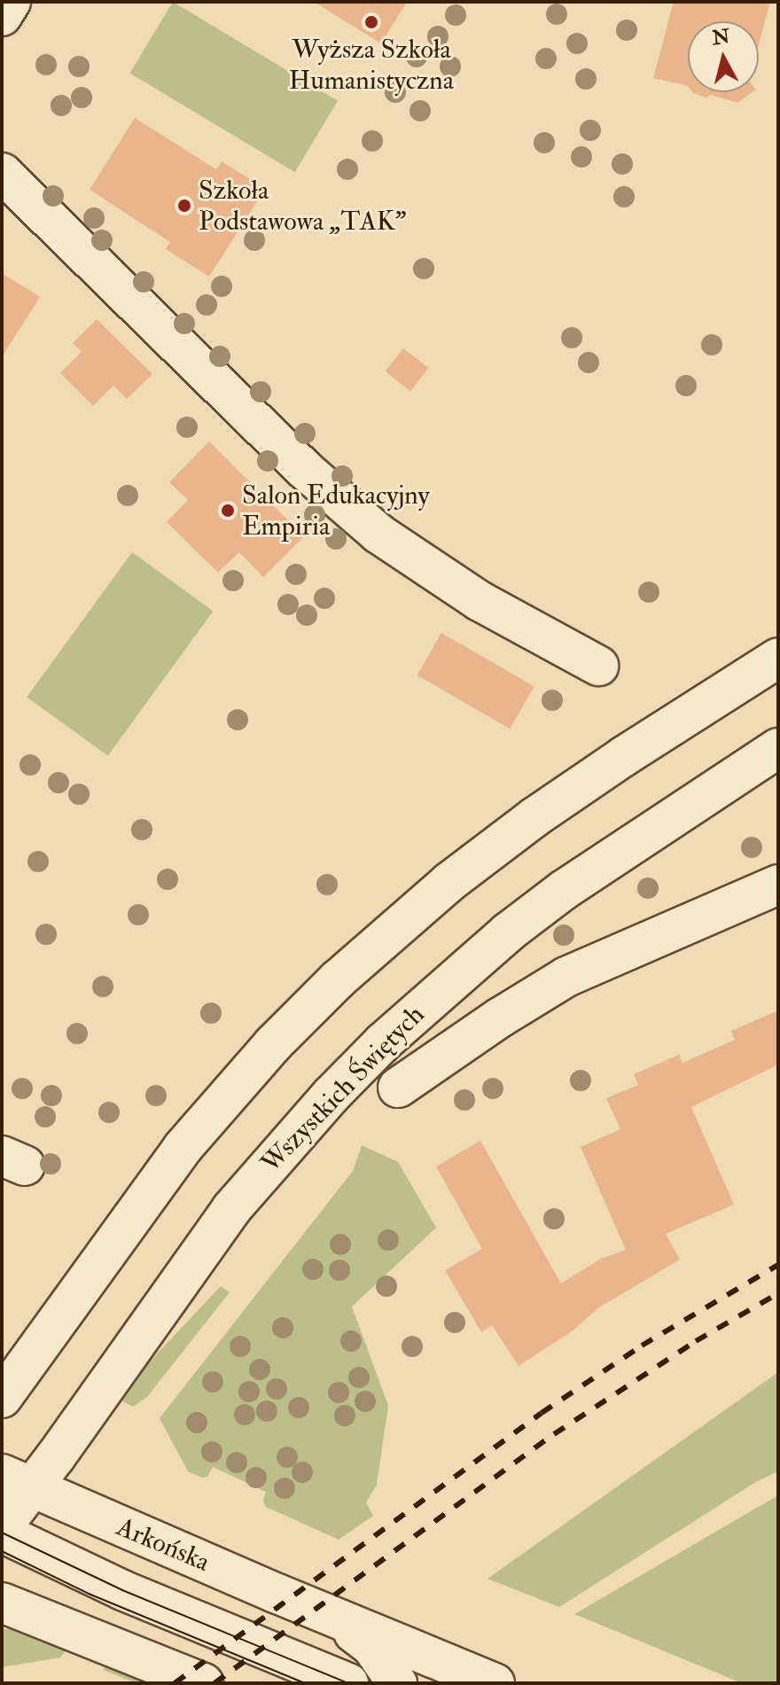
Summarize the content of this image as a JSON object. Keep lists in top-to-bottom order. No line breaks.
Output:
{"streets":{"street":["Wszystkich Świętych","Arkońska"]},"crossings":[["Wszystkich Świętych","Arkońska"]],"places":["Wyższa Szkoła Humanistyczna","Szkoła Podstawowa „TAK”","Salon Edukacyjny Empiria"],"north":"top"}
